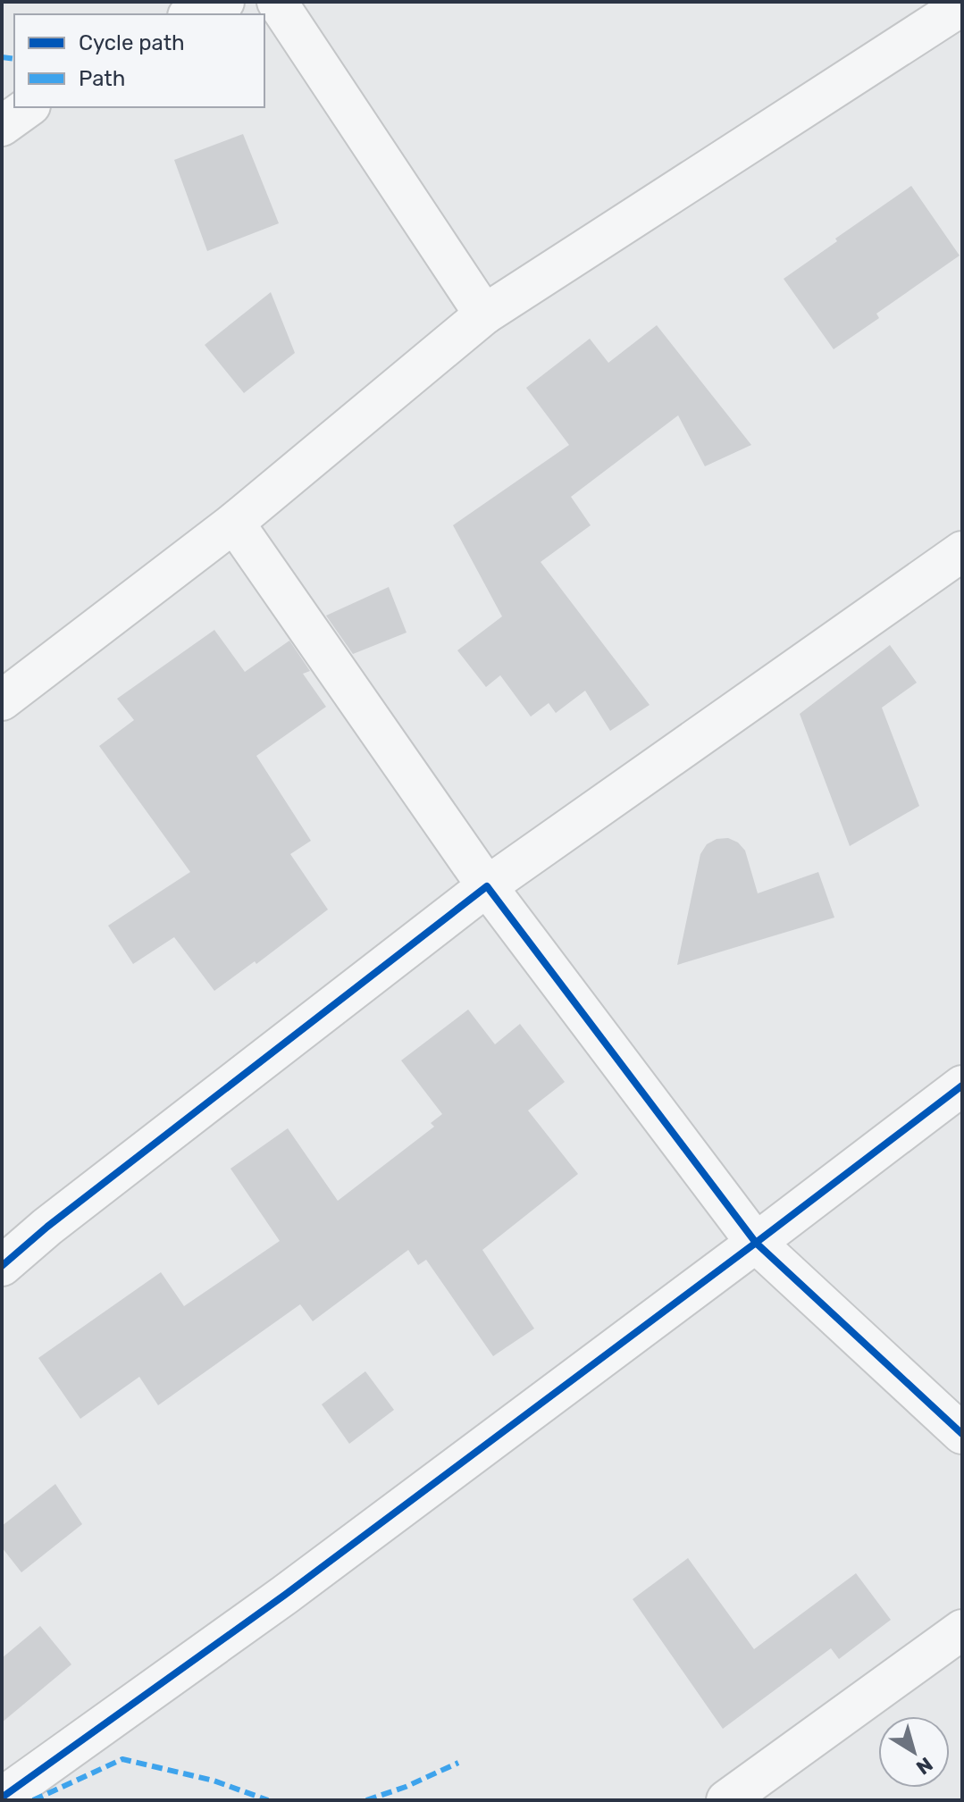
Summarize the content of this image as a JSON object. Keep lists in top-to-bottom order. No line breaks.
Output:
{"legend":["Cycle path","Path"],"north":"bottom right"}
